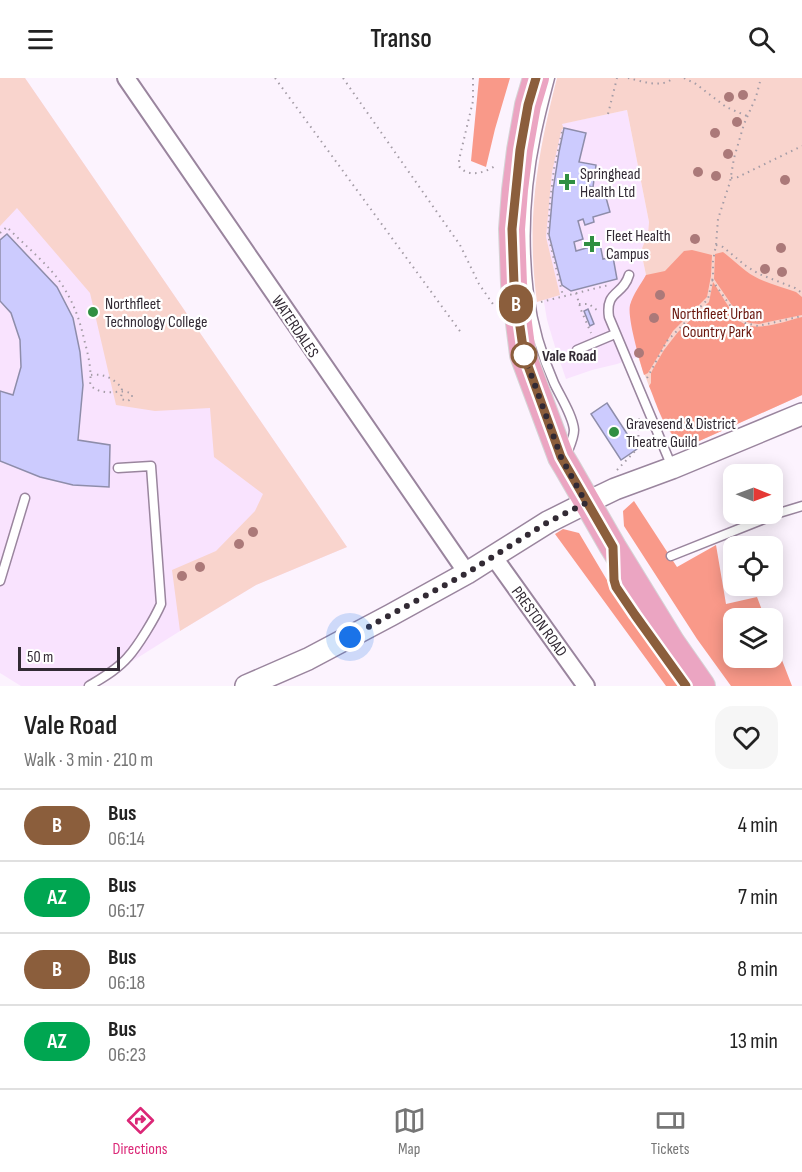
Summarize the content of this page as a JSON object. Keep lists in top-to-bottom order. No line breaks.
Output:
{"streets":{"street":["WATERDALES","PRESTON ROAD"]},"parks":["Northfleet Urban Country Park"],"places":{"health":["Springhead Health Ltd","Fleet Health Campus"],"other":["Northfleet Technology College","Vale Road","Gravesend & District Theatre Guild"]},"lines":["bus line B"],"scale_bar":"50 m","north":"right","page":{"header":"Transo","on_map":"B","scale":"50 m","heading":["Vale Road","Walk · 3 min · 210 m"],"list":[{"mark":"B","name":"Bus","note":"06:14","value":"4 min"},{"mark":"AZ","name":"Bus","note":"06:17","value":"7 min"},{"mark":"B","name":"Bus","note":"06:18","value":"8 min"},{"mark":"AZ","name":"Bus","note":"06:23","value":"13 min"}],"tabs":["Directions","Map","Tickets"]}}
